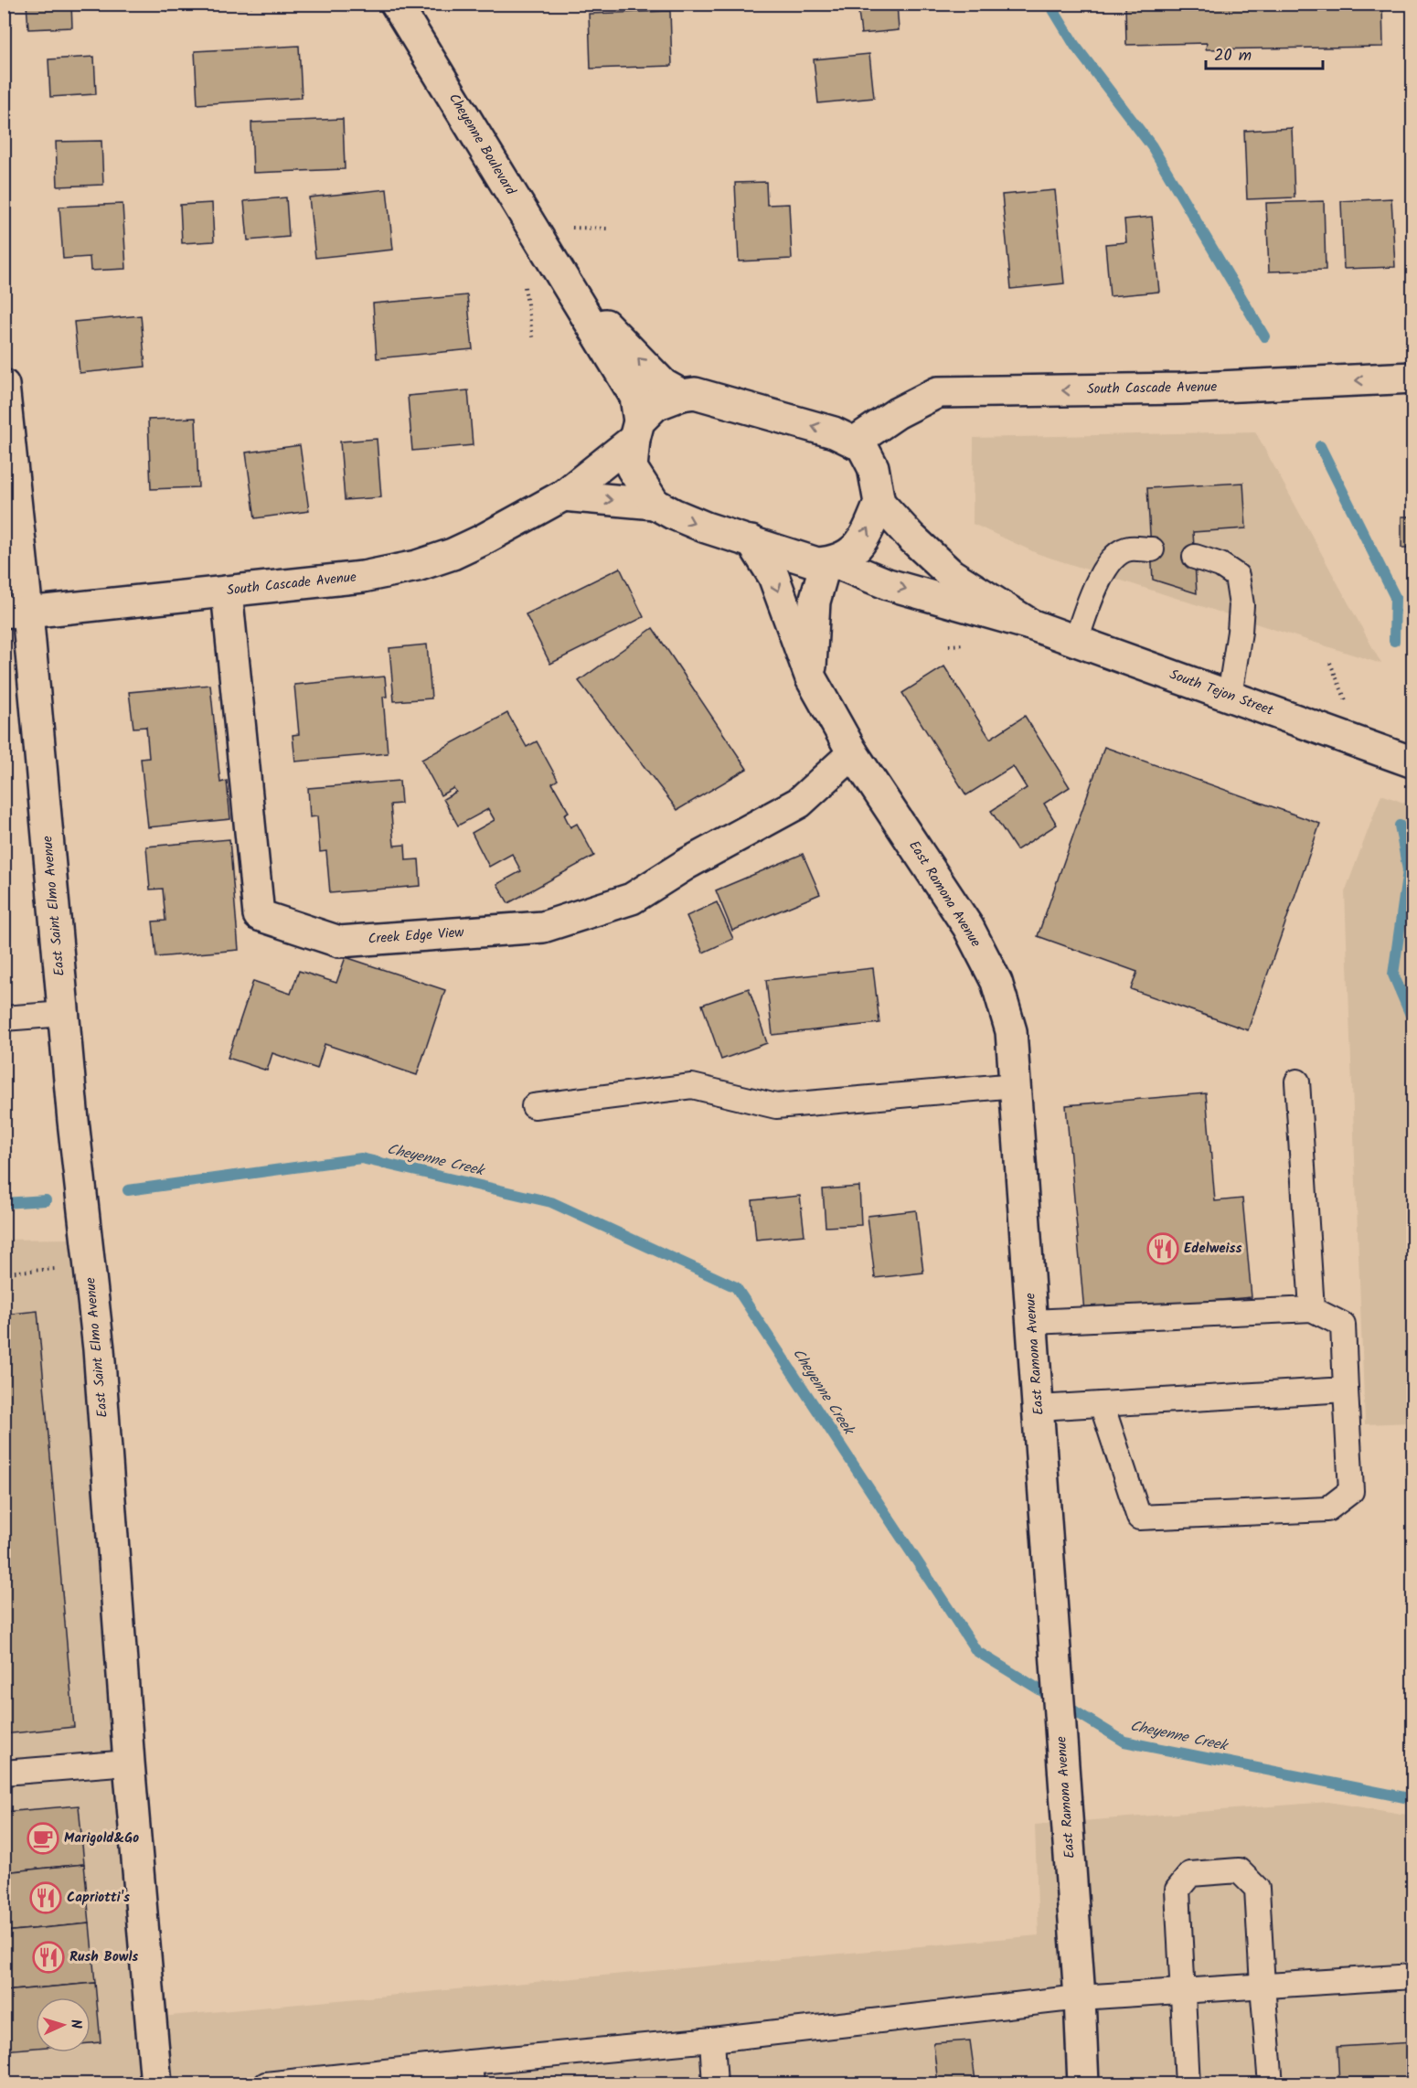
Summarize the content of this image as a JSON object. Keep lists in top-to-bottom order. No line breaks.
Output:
{"streets":{"street":["Cheyenne Boulevard","South Cascade Avenue","South Tejon Street","East Ramona Avenue","East Saint Elmo Avenue","Creek Edge View"]},"crossings":[["South Cascade Avenue","East Saint Elmo Avenue"],["South Cascade Avenue","Creek Edge View"],["East Ramona Avenue","Creek Edge View"]],"one_way":["South Cascade Avenue"],"water":["Cheyenne Creek"],"places":{"restaurant":["Edelweiss","Capriotti's","Rush Bowls"],"cafe":["Marigold&Go"]},"scale_bar":"20 m","north":"right"}
